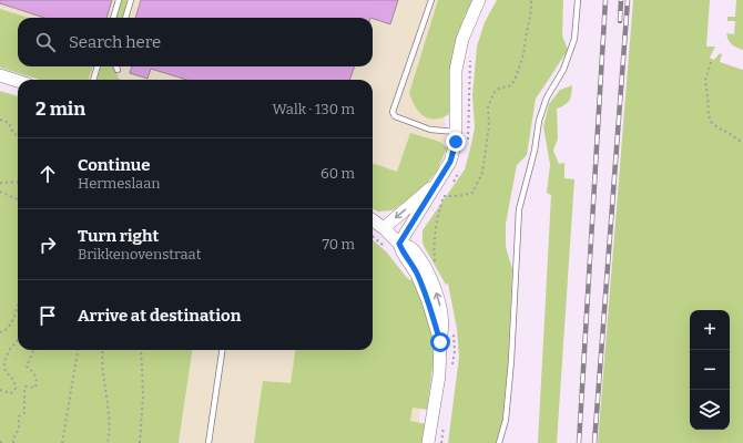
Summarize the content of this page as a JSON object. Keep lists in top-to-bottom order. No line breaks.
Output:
{"page":{"search":"Search here","heading":["2 min","Walk · 130 m"],"list":[["Continue","Hermeslaan","60 m"],["Turn right","Brikkenovenstraat","70 m"],"Arrive at destination"],"map_buttons":["+","−"]}}
